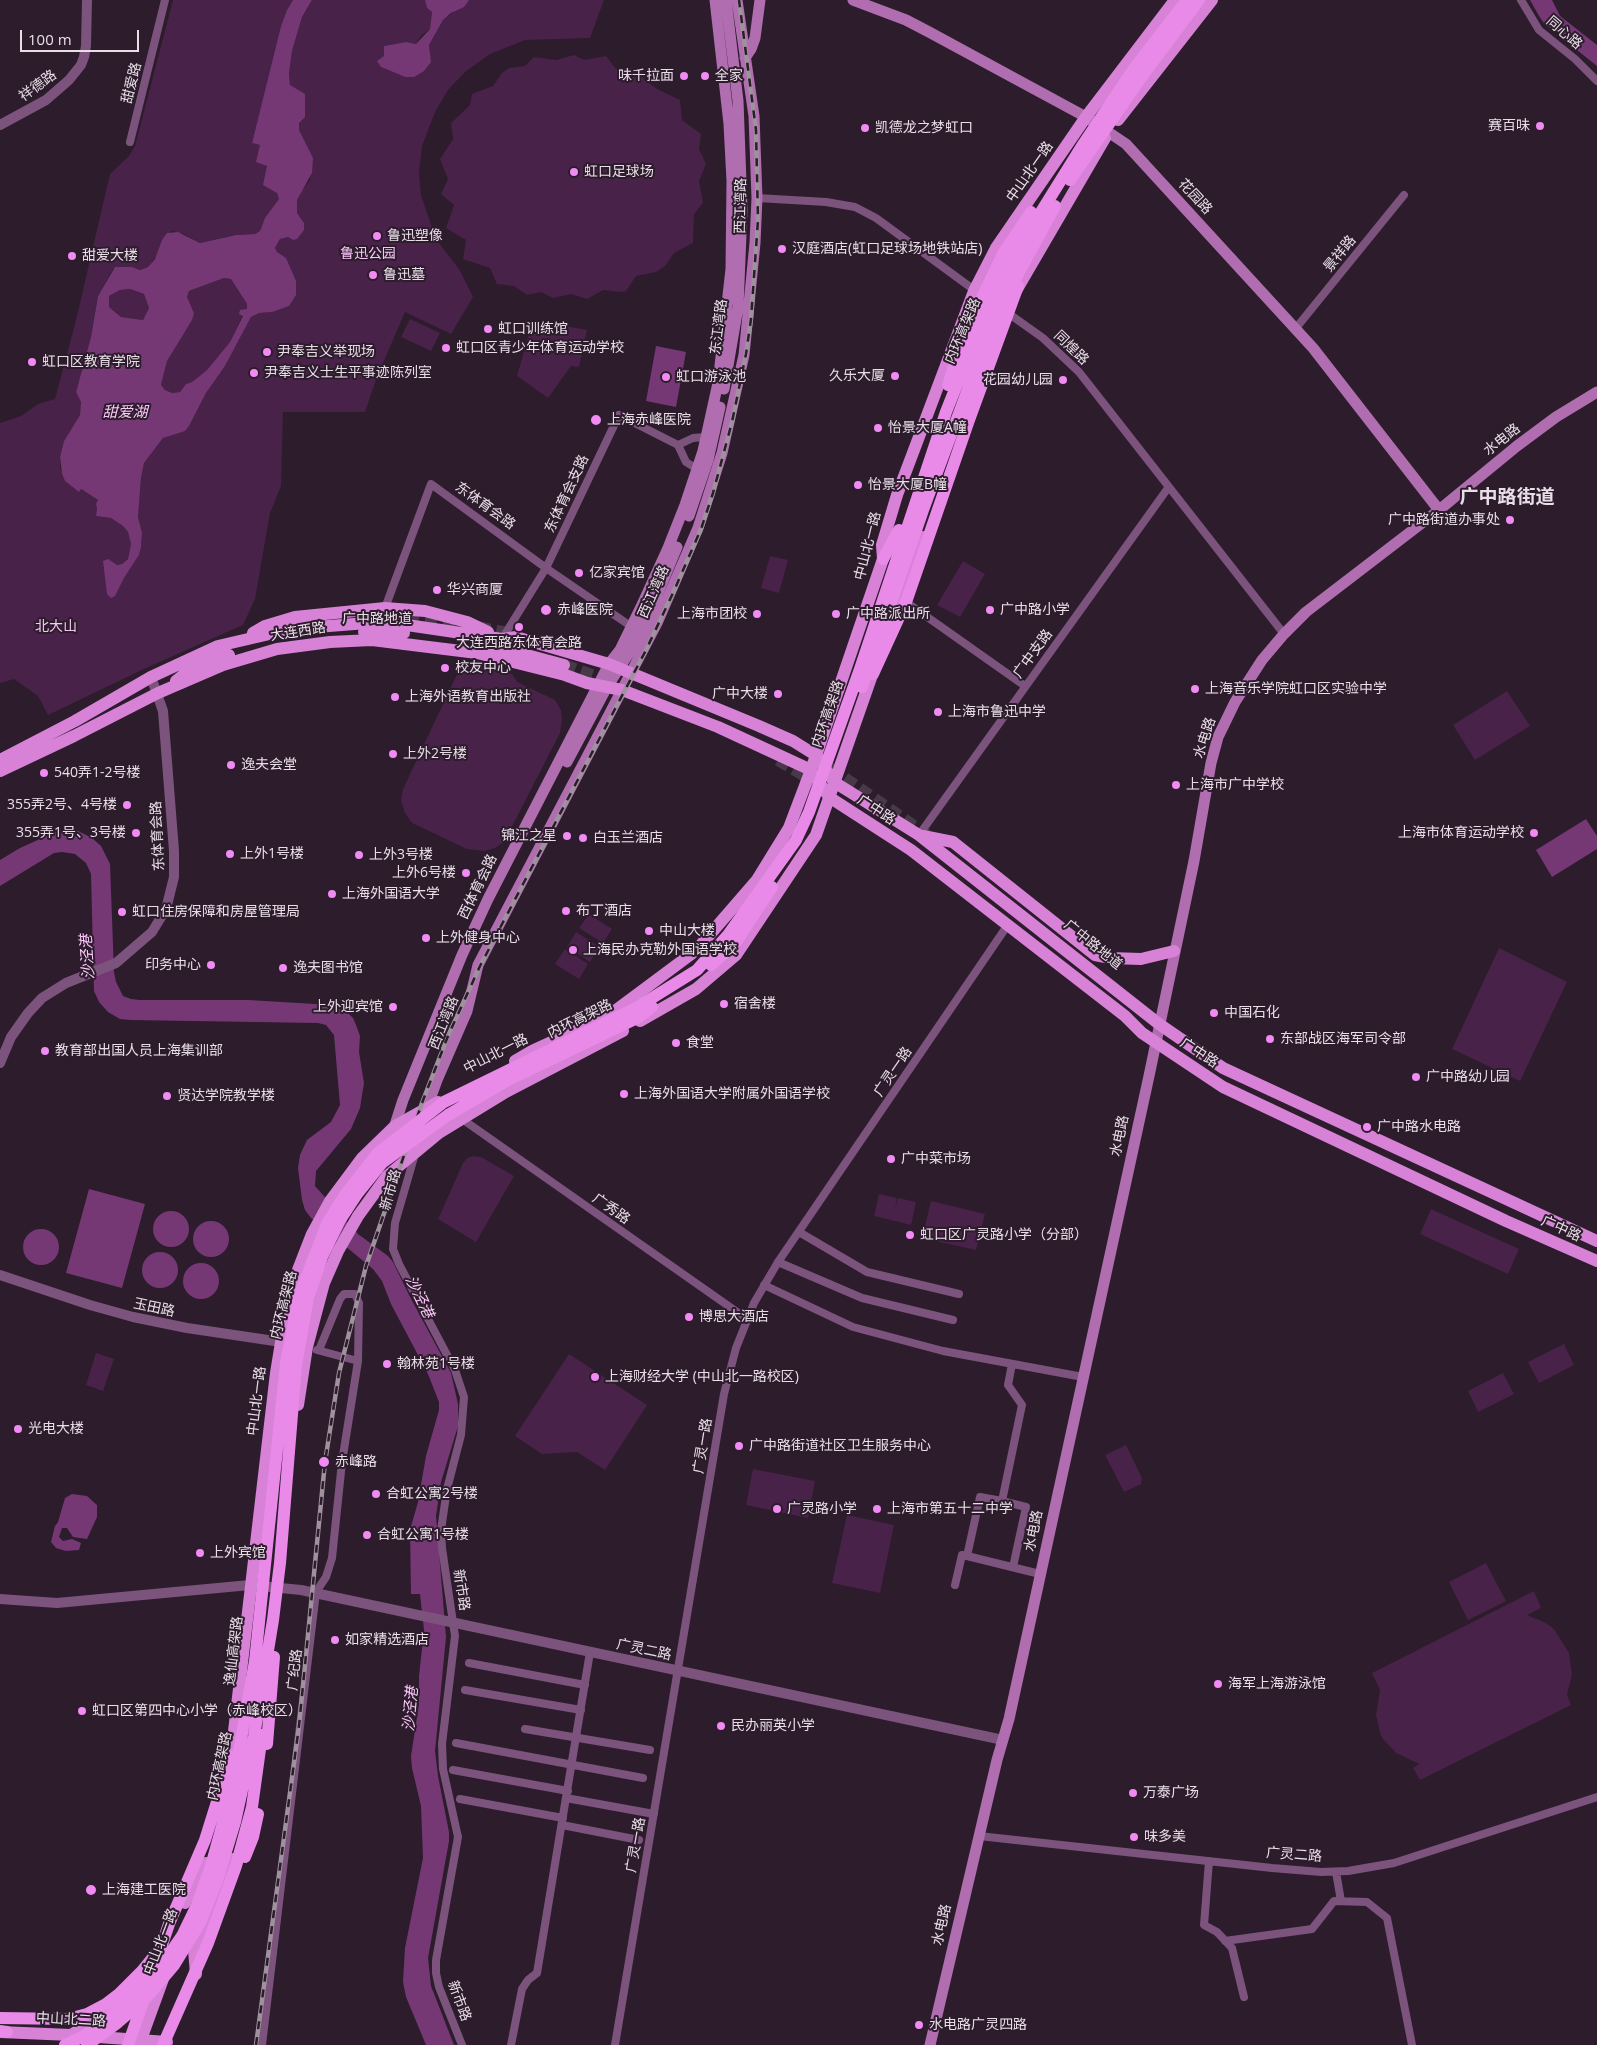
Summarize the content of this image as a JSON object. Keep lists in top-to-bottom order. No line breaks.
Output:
{"streets":{"highway":["内环高架路","逸仙高架路"],"main road":["中山北一路","花园路","西江湾路","东江湾路","水电路","广中路地道","大连西路","广中路","西体育会路","中山北二路"],"street":["同心路","甜爱路","祥德路","景祥路","同煌路","东体育会支路","东体育会路","广中支路","广灵一路","新市路","广秀路","玉田路","广灵二路","广纪路"]},"crossings":[["中山北一路","花园路"],["中山北一路","西江湾路"],["中山北一路","内环高架路"],["中山北一路","同煌路"],["中山北一路","西体育会路"],["中山北一路","玉田路"],["中山北一路","中山北二路"],["花园路","景祥路"],["花园路","水电路"],["西江湾路","东江湾路"],["西江湾路","同煌路"],["西江湾路","大连西路"],["西江湾路","西体育会路"],["西江湾路","新市路"],["东江湾路","东体育会路"],["东江湾路","大连西路"],["东江湾路","西体育会路"],["内环高架路","逸仙高架路"],["内环高架路","中山北二路"],["同煌路","水电路"],["同煌路","广中支路"],["水电路","广中路"],["水电路","广灵二路"],["东体育会支路","东体育会路"],["东体育会支路","大连西路"],["东体育会路","广中路地道"],["东体育会路","大连西路"],["广中路地道","大连西路"],["广中路地道","广中路"],["大连西路","西体育会路"],["广中支路","广中路"],["广中路","广灵一路"],["广灵一路","广秀路"],["广灵一路","广灵二路"],["新市路","广灵二路"],["玉田路","广纪路"],["广灵二路","广纪路"]],"districts":["广中路街道"],"water":["甜爱湖","沙泾港"],"parks":["鲁迅公园","北大山"],"places":["味千拉面","全家","赛百味","凯德龙之梦虹口","虹口足球场","鲁迅塑像","汉庭酒店(虹口足球场地铁站店)","甜爱大楼","鲁迅墓","虹口训练馆","虹口区青少年体育运动学校","尹奉吉义举现场","虹口区教育学院","尹奉吉义士生平事迹陈列室","久乐大厦","虹口游泳池","花园幼儿园","上海赤峰医院","怡景大厦A幢","怡景大厦B幢","广中路街道办事处","亿家宾馆","华兴商厦","赤峰医院","广中路小学","上海市团校","广中路派出所","大连西路东体育会路","校友中心","上海音乐学院虹口区实验中学","广中大楼","上海外语教育出版社","上海市鲁迅中学","上外2号楼","逸夫会堂","540弄1-2号楼","上海市广中学校","355弄2号、4号楼","355弄1号、3号楼","上海市体育运动学校","锦江之星","白玉兰酒店","上外1号楼","上外3号楼","上外6号楼","上海外国语大学","布丁酒店","虹口住房保障和房屋管理局","中山大楼","上外健身中心","上海民办克勒外国语学校","印务中心","逸夫图书馆","宿舍楼","上外迎宾馆","中国石化","东部战区海军司令部","食堂","教育部出国人员上海集训部","广中路幼儿园","上海外国语大学附属外国语学校","贤达学院教学楼","广中路水电路","广中菜市场","虹口区广灵路小学（分部）","博思大酒店","翰林苑1号楼","上海财经大学 (中山北一路校区)","光电大楼","广中路街道社区卫生服务中心","赤峰路","合虹公寓2号楼","广灵路小学","上海市第五十二中学","合虹公寓1号楼","上外宾馆","如家精选酒店","海军上海游泳馆","虹口区第四中心小学（赤峰校区）","民办丽英小学","万泰广场","味多美","上海建工医院","水电路广灵四路"],"scale_bar":"100 m"}
